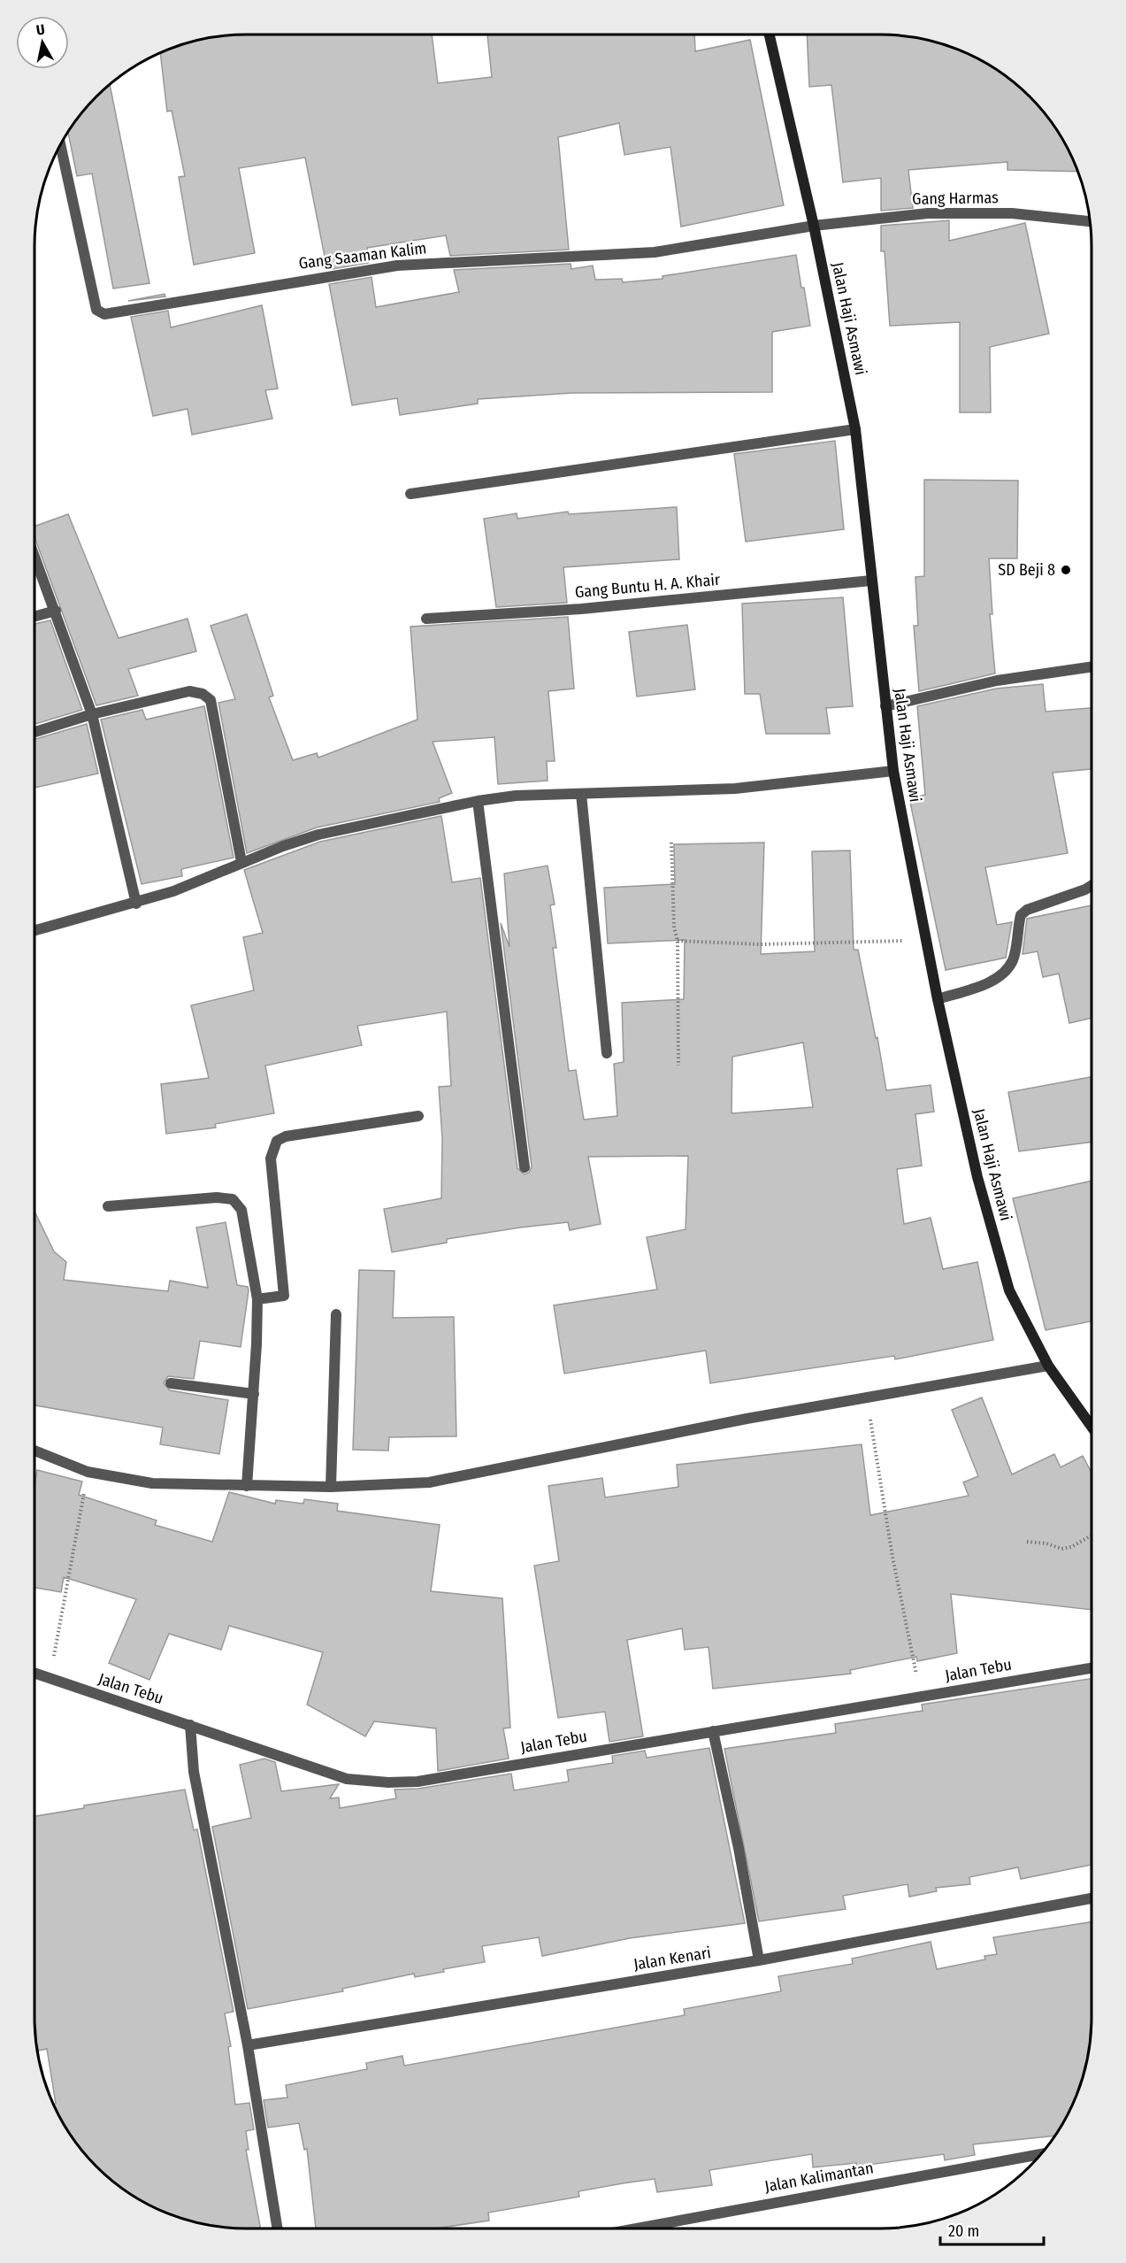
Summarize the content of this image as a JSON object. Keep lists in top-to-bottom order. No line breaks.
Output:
{"streets":{"street":["Gang Harmas","Gang Saaman Kalim","Jalan Haji Asmawi","Gang Buntu H. A. Khair","Jalan Tebu","Jalan Kenari","Jalan Kalimantan"]},"crossings":[["Gang Harmas","Gang Saaman Kalim"],["Gang Harmas","Jalan Haji Asmawi"],["Gang Saaman Kalim","Jalan Haji Asmawi"],["Jalan Haji Asmawi","Gang Buntu H. A. Khair"]],"places":["SD Beji 8"],"scale_bar":"20 m","north":"top"}
